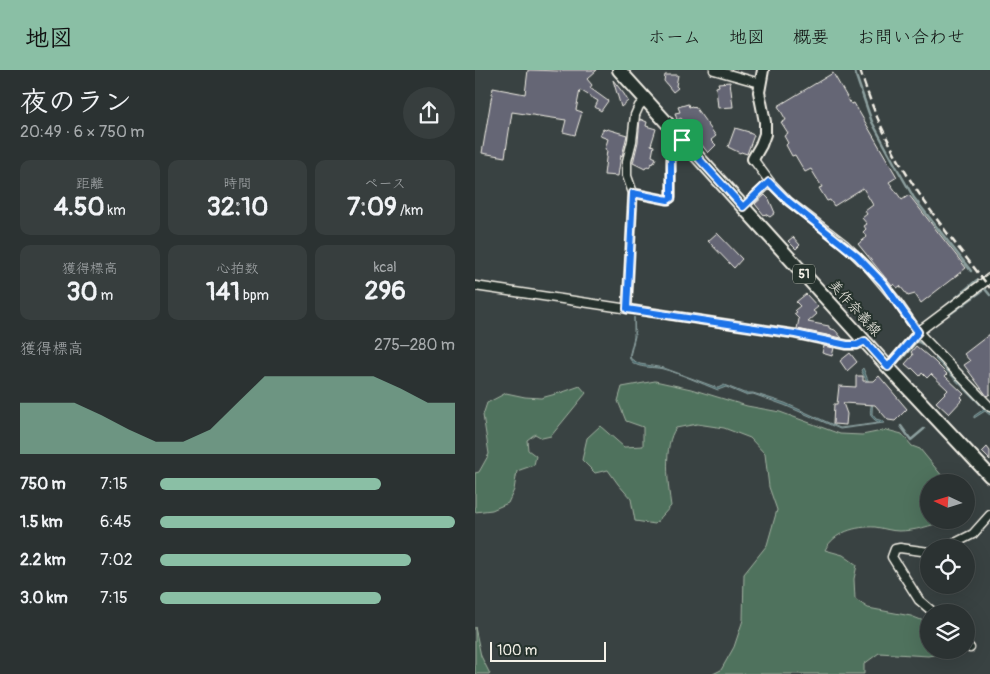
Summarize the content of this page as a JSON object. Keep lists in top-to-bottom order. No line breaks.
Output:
{"streets":{"main road":["51","美作奈義線"]},"scale_bar":"100 m","north":"left","page":{"header":"地図","nav":["ホーム","地図","概要","お問い合わせ"],"heading":["夜のラン","20:49 · 6 × 750 m"],"stats":[["距離","4.50 km"],["時間","32:10"],["ペース","7:09 /km"],["獲得標高","30 m"],["心拍数","141 bpm"],["kcal","296"]],"chart":["獲得標高","275–280 m"],"list":[{"name":"750 m","note":"7:15"},{"name":"1.5 km","note":"6:45"},{"name":"2.2 km","note":"7:02"},{"name":"3.0 km","note":"7:15"}],"scale":"100 m"}}
